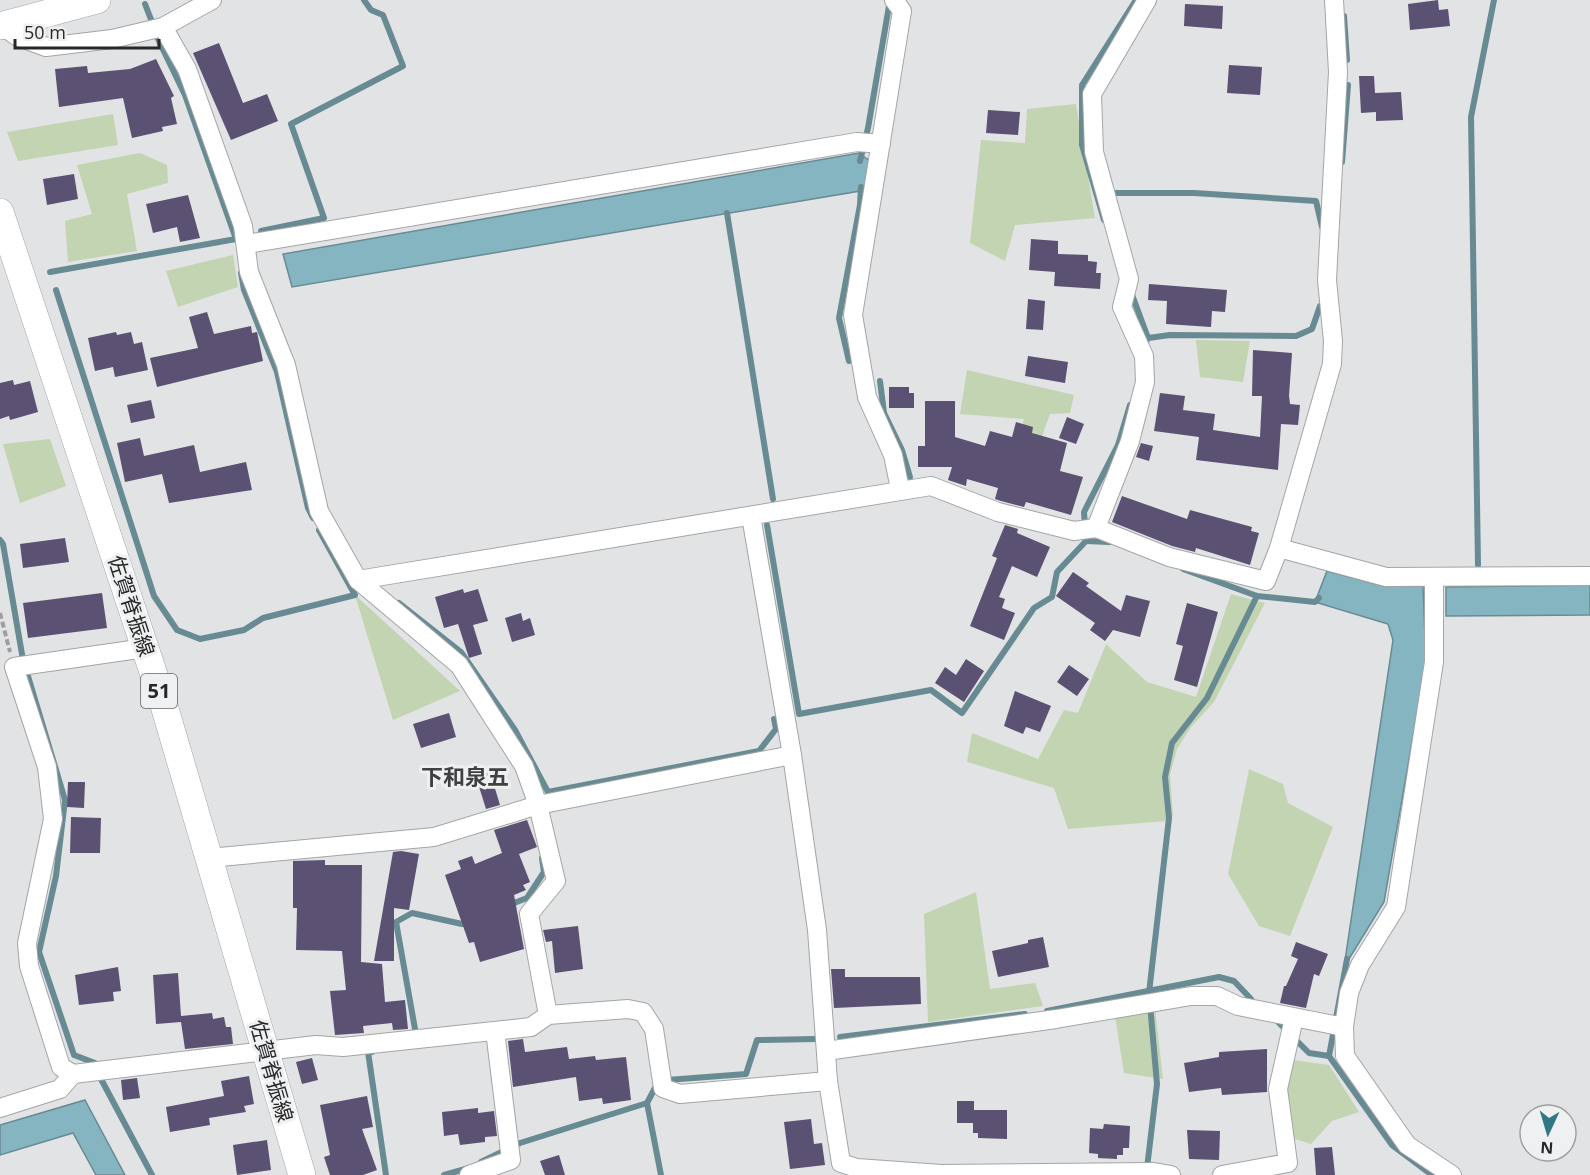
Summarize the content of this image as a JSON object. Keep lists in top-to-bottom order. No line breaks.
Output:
{"streets":{"main road":["佐賀脊振線","51"]},"districts":["下和泉五"],"scale_bar":"50 m","north":"bottom"}
